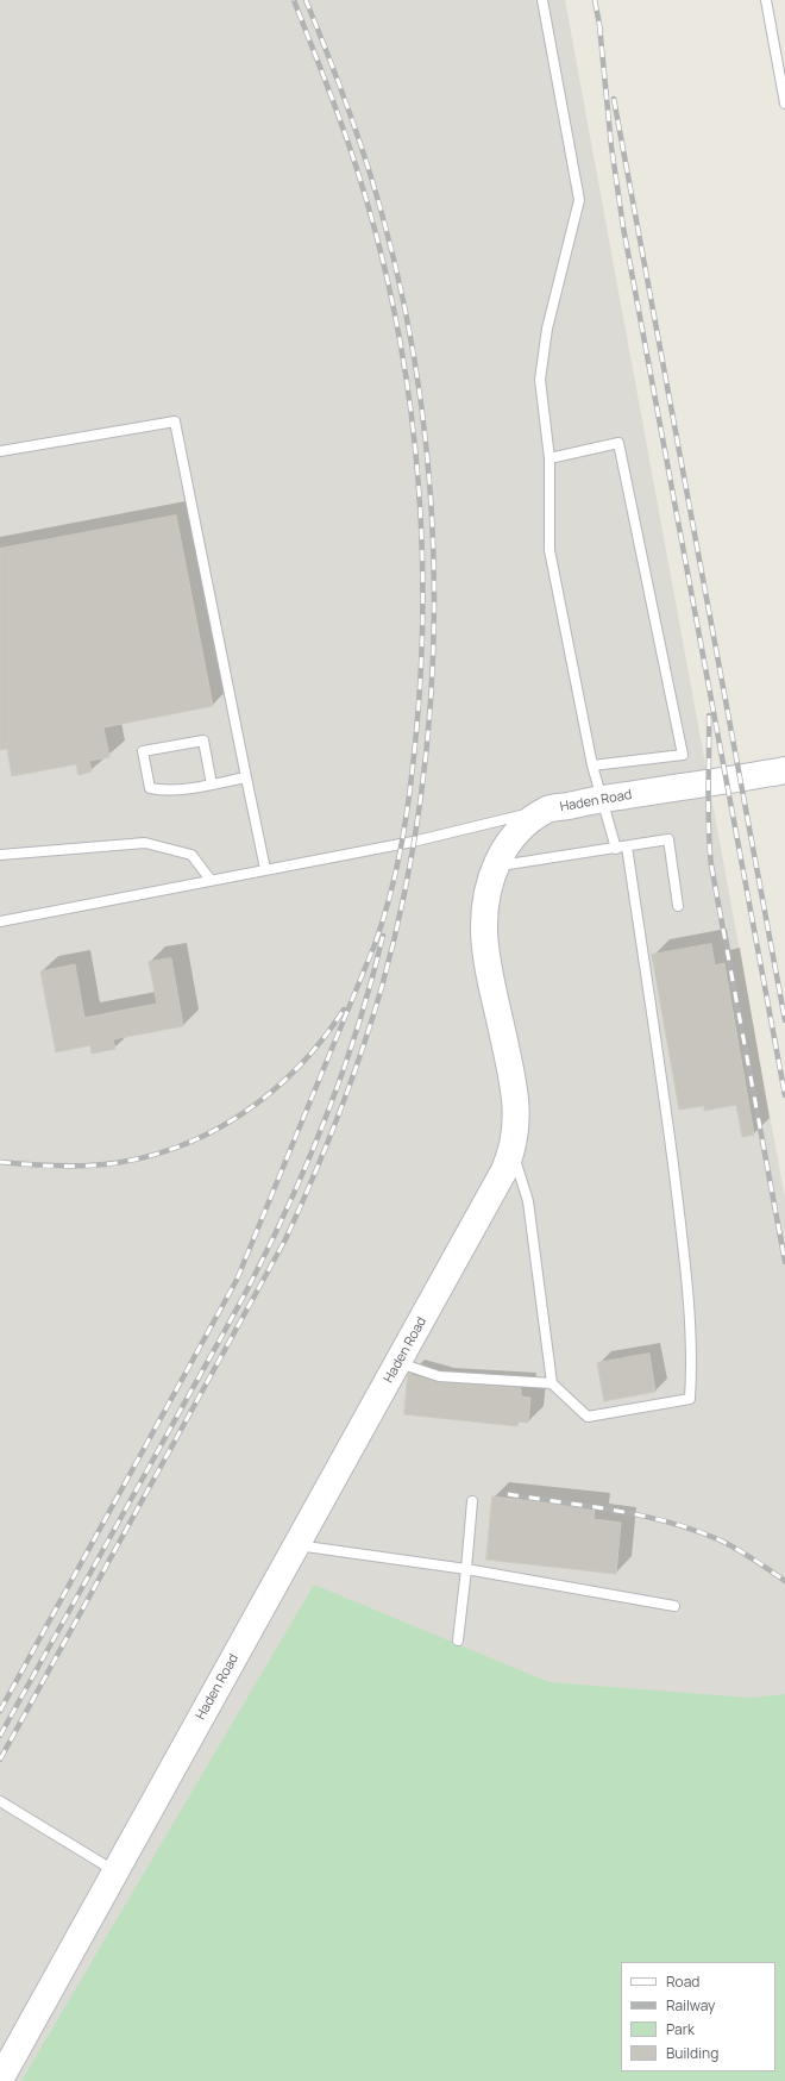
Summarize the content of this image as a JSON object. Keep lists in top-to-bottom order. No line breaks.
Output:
{"streets":{"street":["Haden Road"]},"legend":["Road","Railway","Park","Building"]}
